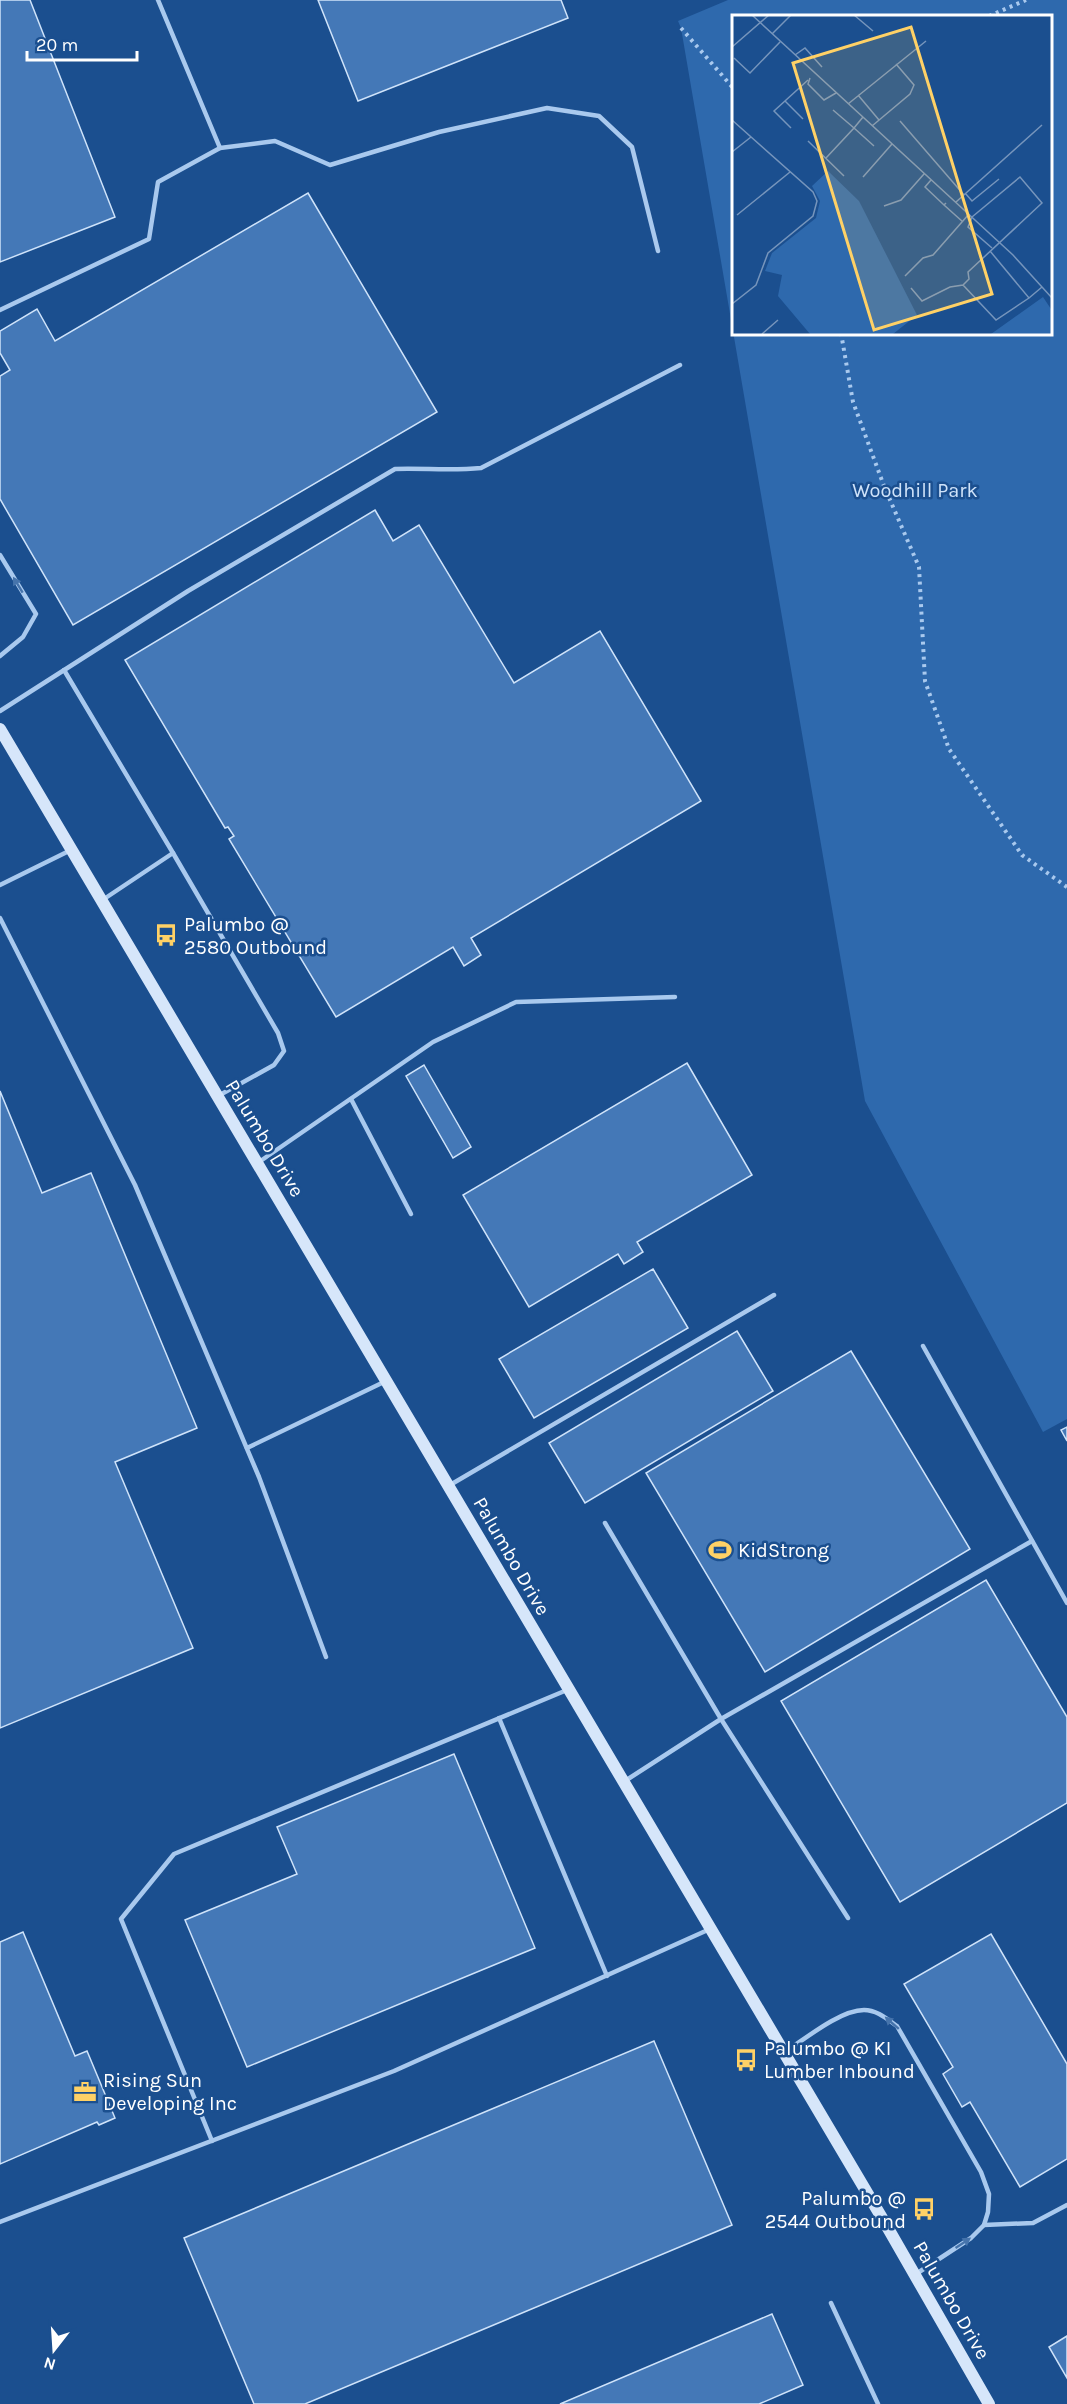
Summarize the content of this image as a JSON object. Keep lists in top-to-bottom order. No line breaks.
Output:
{"streets":{"street":["Palumbo Drive"]},"parks":["Woodhill Park"],"places":{"bus stop":["Palumbo @ 2580 Outbound","Palumbo @ KI Lumber Inbound","Palumbo @ 2544 Outbound"],"sports":["KidStrong"],"office":["Rising Sun Developing Inc"]},"scale_bar":"20 m","north":"bottom"}
